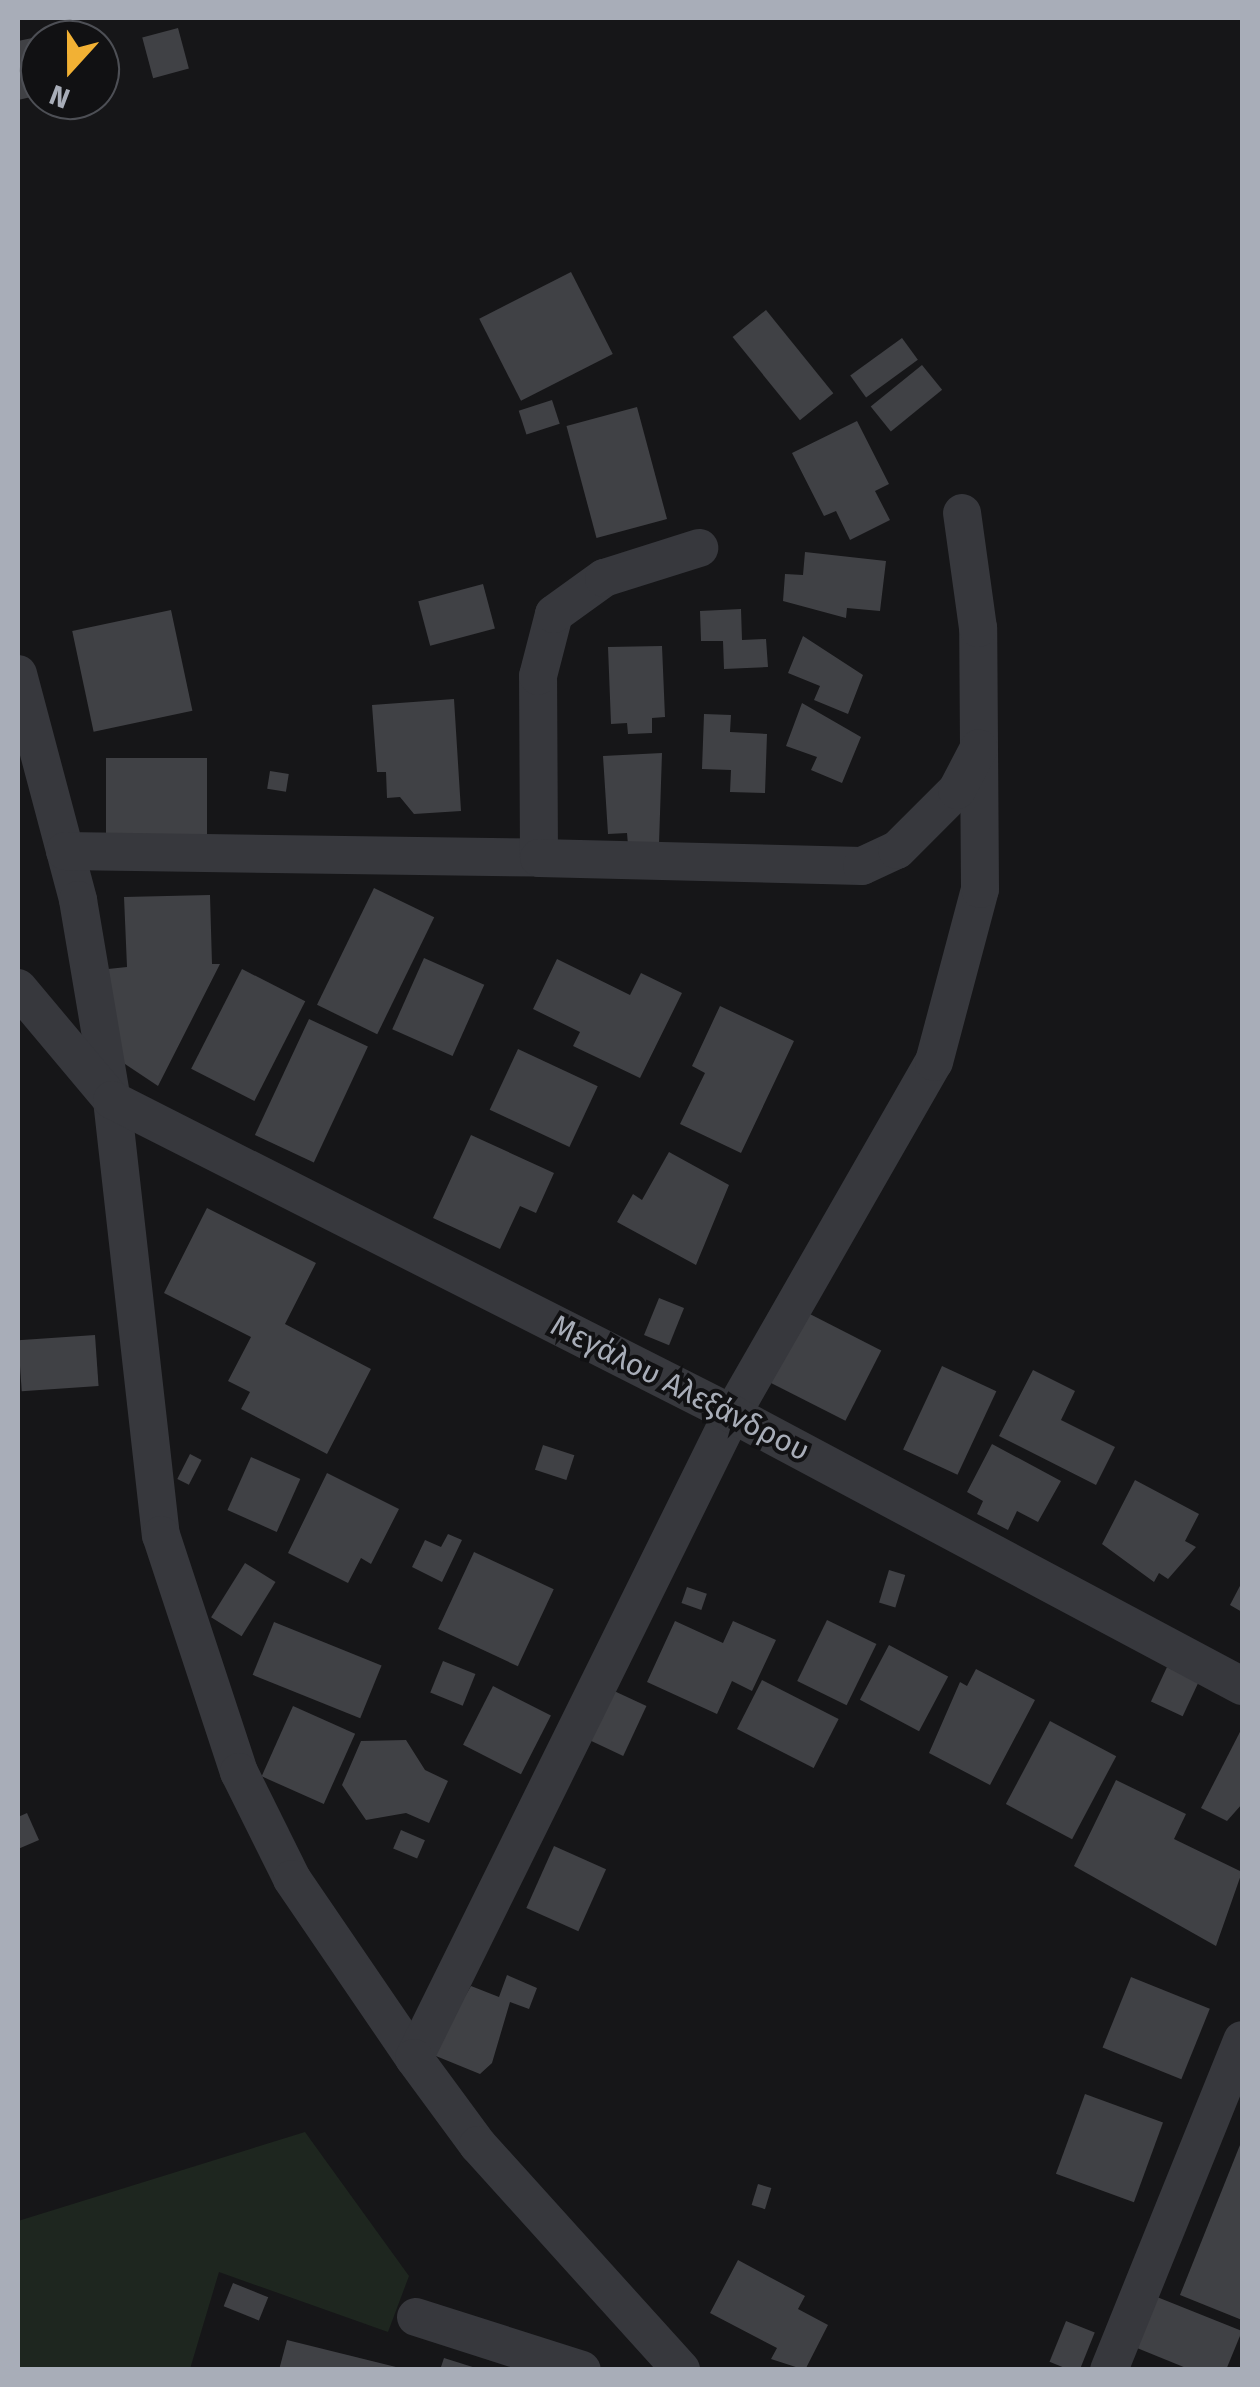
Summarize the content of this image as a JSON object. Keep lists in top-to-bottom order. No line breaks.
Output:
{"streets":{"street":["Μεγάλου Αλεξάνδρου"]},"north":"bottom"}
